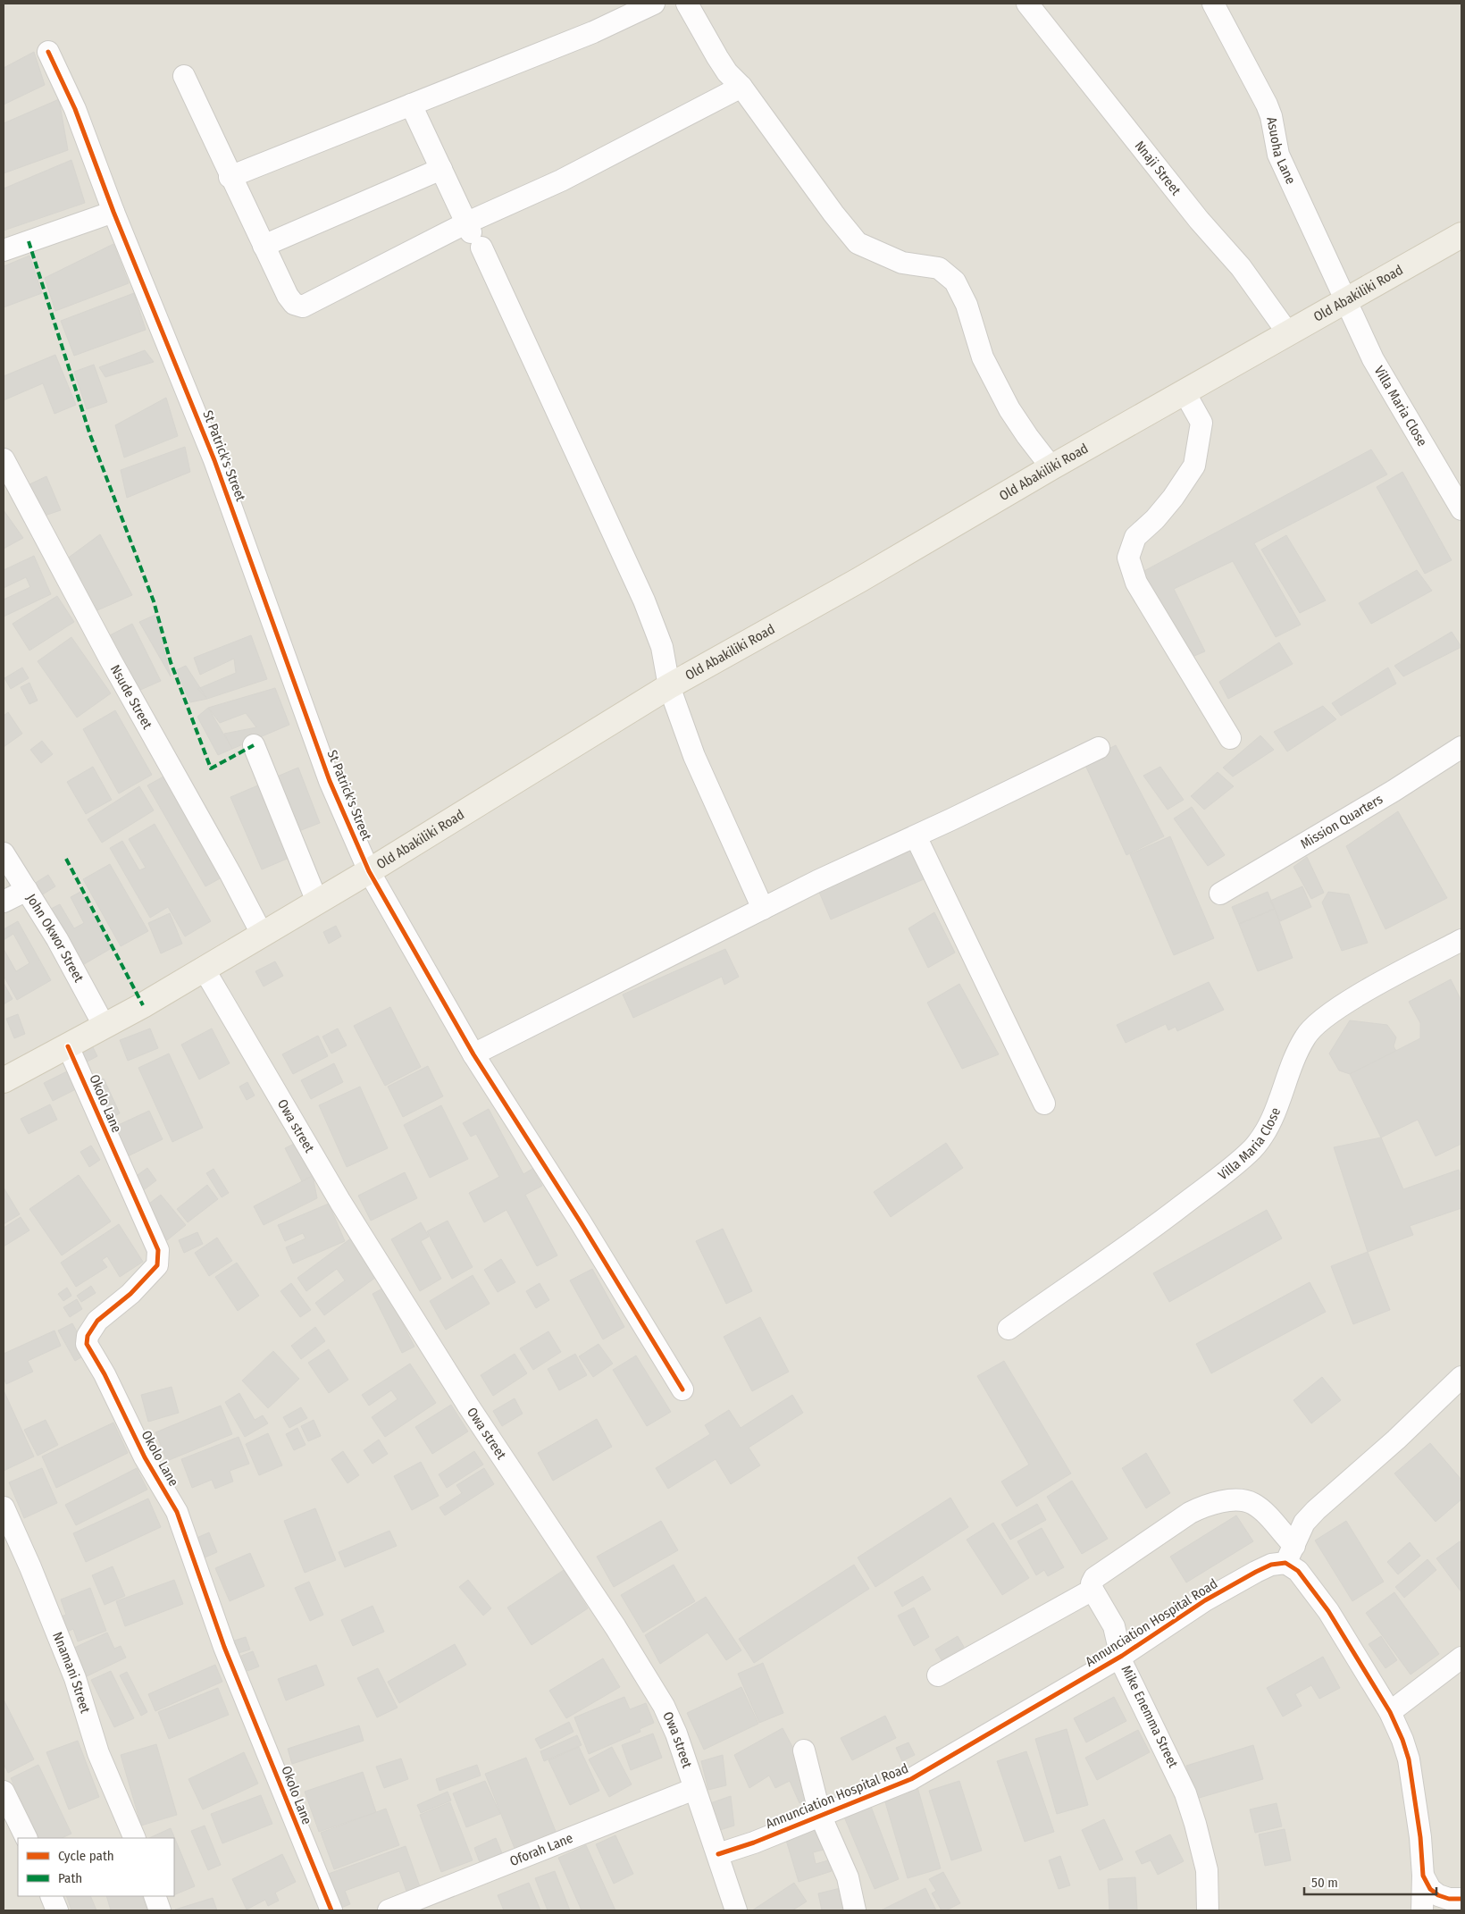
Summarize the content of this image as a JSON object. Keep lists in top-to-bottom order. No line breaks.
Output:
{"streets":{"main road":["Old Abakiliki Road"],"street":["Asuoha Lane","Nnaji Street","Villa Maria Close","St Patrick's Street","Nsude Street","Mission Quarters","John Okwor Street","Okolo Lane","Owa street","Annunciation Hospital Road","Nnamani Street","Mike Enemma Street","Oforah Lane"]},"crossings":[["Asuoha Lane","Old Abakiliki Road"],["Asuoha Lane","Villa Maria Close"],["Nnaji Street","Old Abakiliki Road"],["Old Abakiliki Road","Villa Maria Close"],["Old Abakiliki Road","St Patrick's Street"],["Old Abakiliki Road","Nsude Street"],["Old Abakiliki Road","John Okwor Street"],["Old Abakiliki Road","Okolo Lane"],["Old Abakiliki Road","Owa street"],["Owa street","Annunciation Hospital Road"],["Owa street","Oforah Lane"],["Annunciation Hospital Road","Mike Enemma Street"]],"legend":["Cycle path","Path"],"scale_bar":"50 m"}
